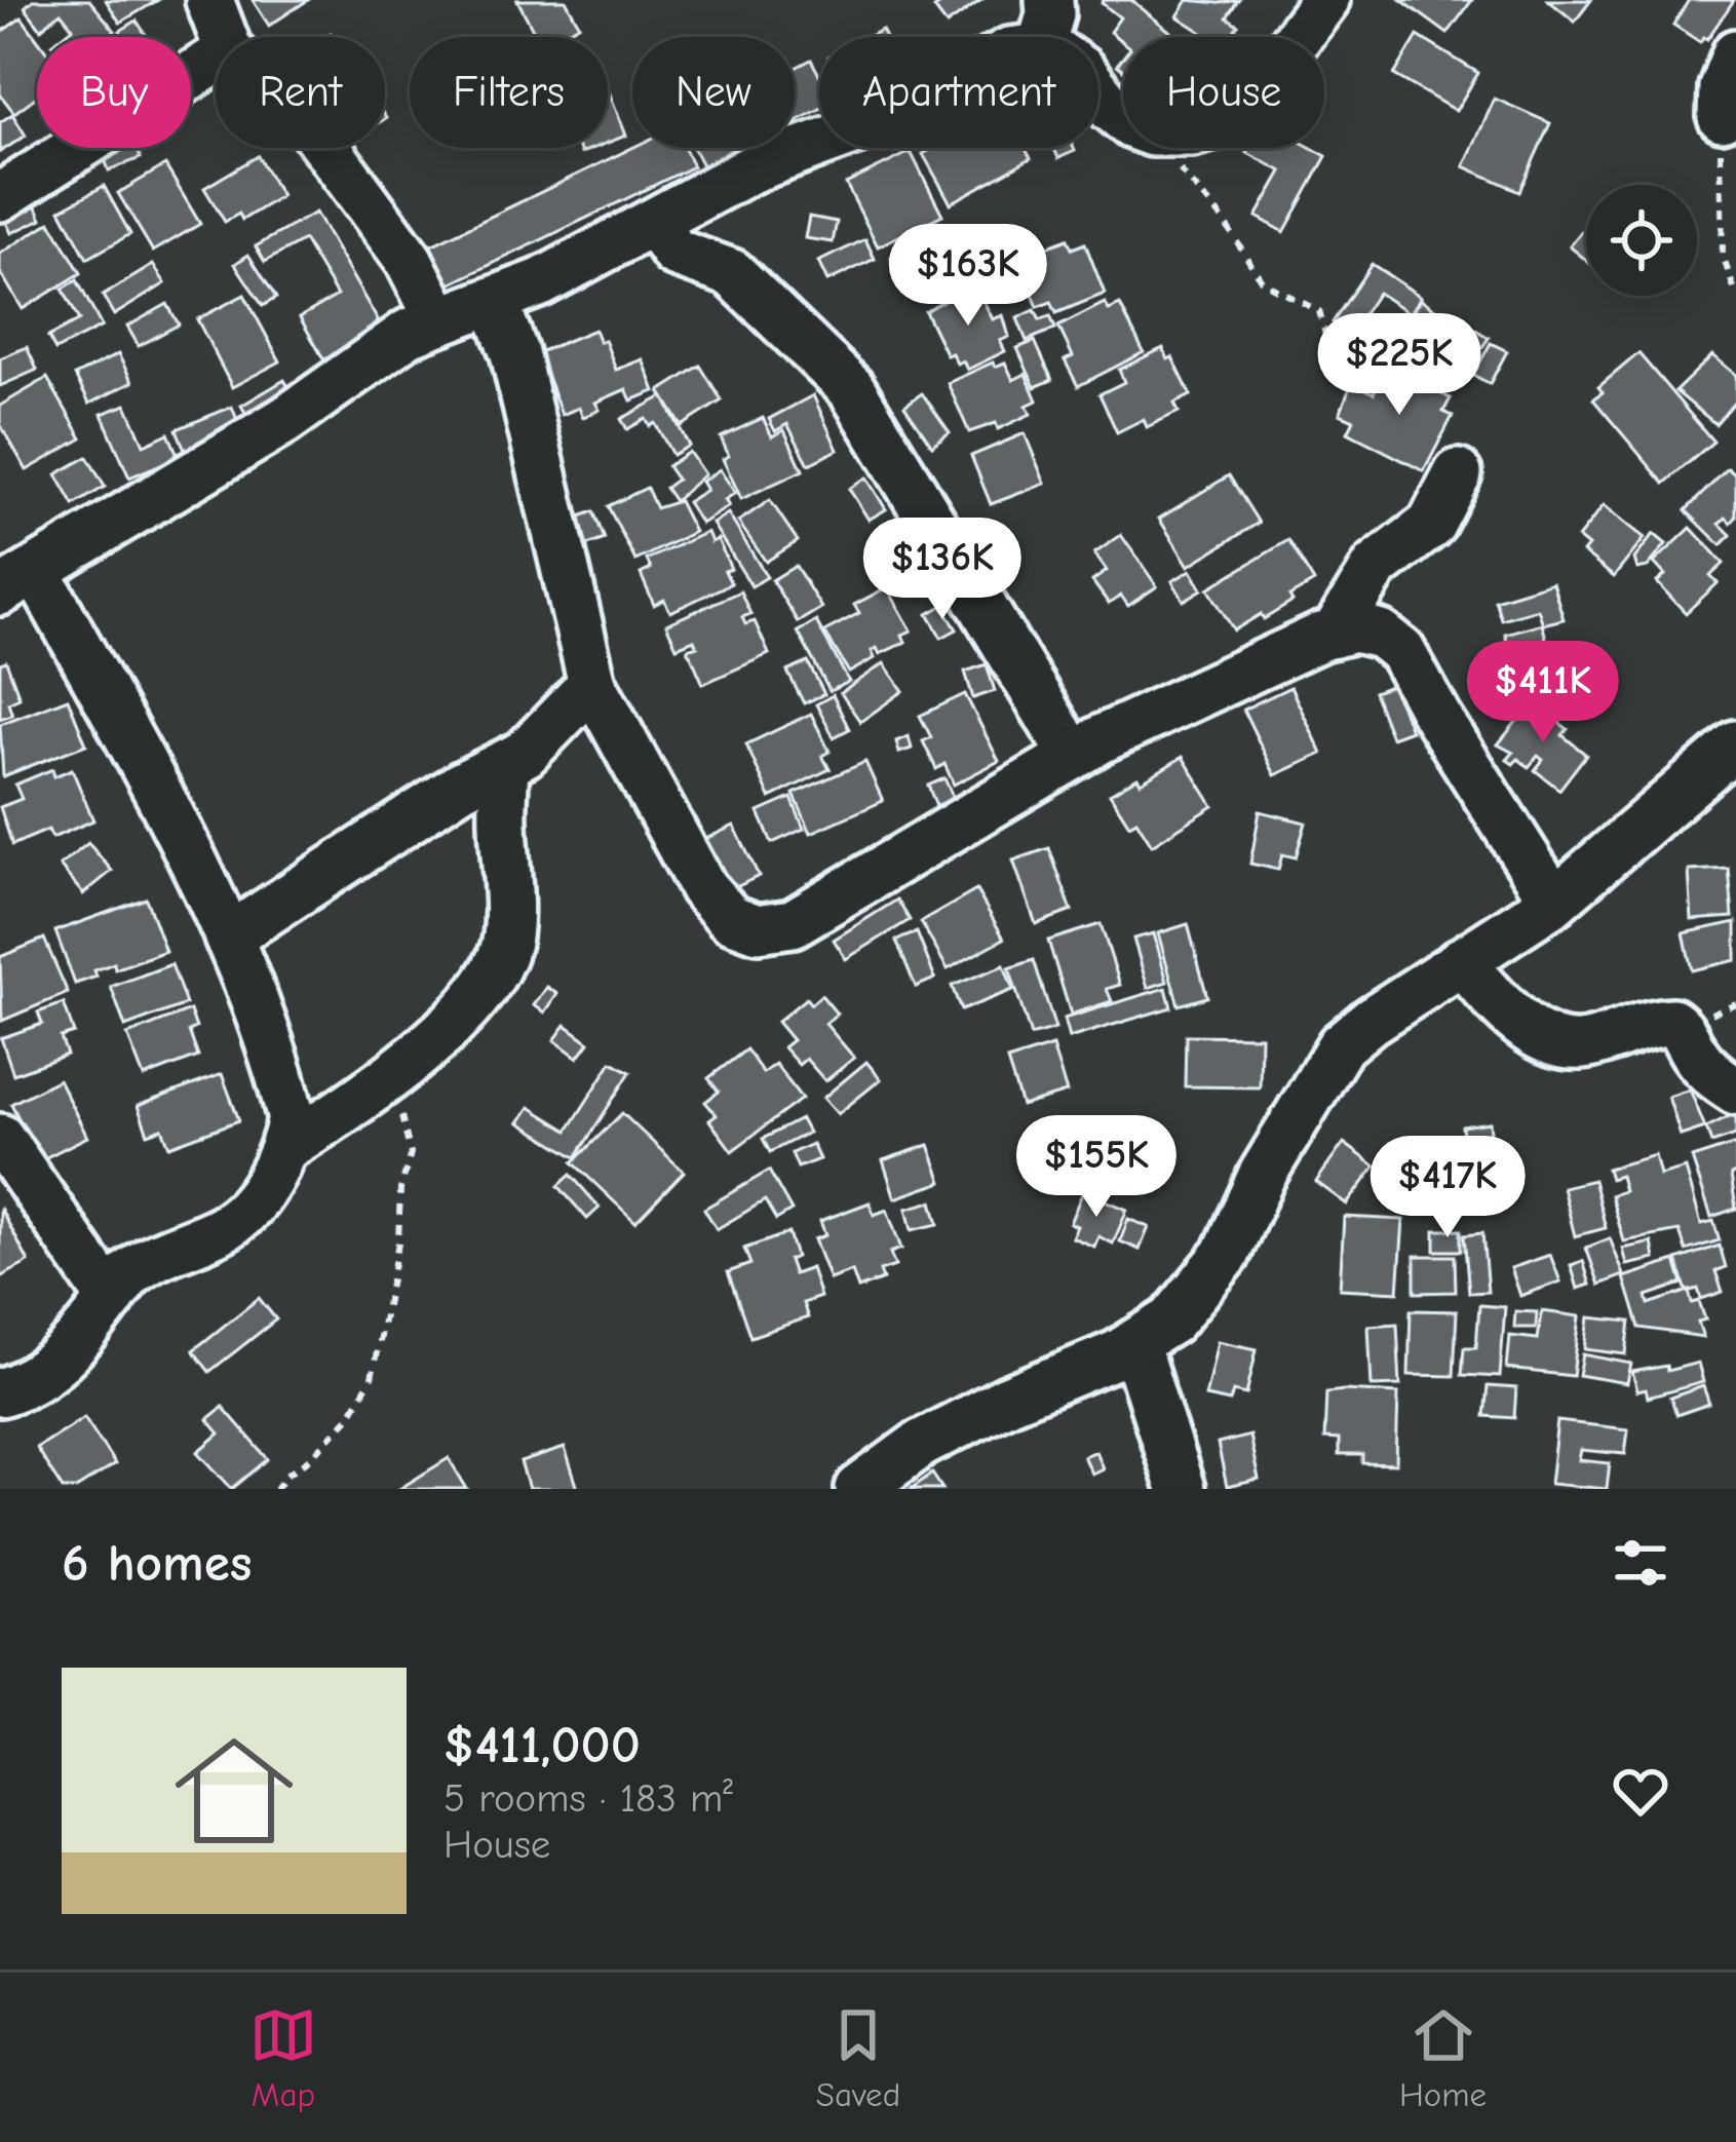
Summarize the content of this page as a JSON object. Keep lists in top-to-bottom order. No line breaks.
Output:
{"page":{"chip":["Buy","Rent","Filters","New","Apartment","House"],"price":["$163K","$225K","$136K","$411K","$155K","$417K"],"heading":"6 homes","list":[{"name":"$411,000","note":"5 rooms · 183 m² · House"}],"tabs":["Map","Saved","Home"]}}
